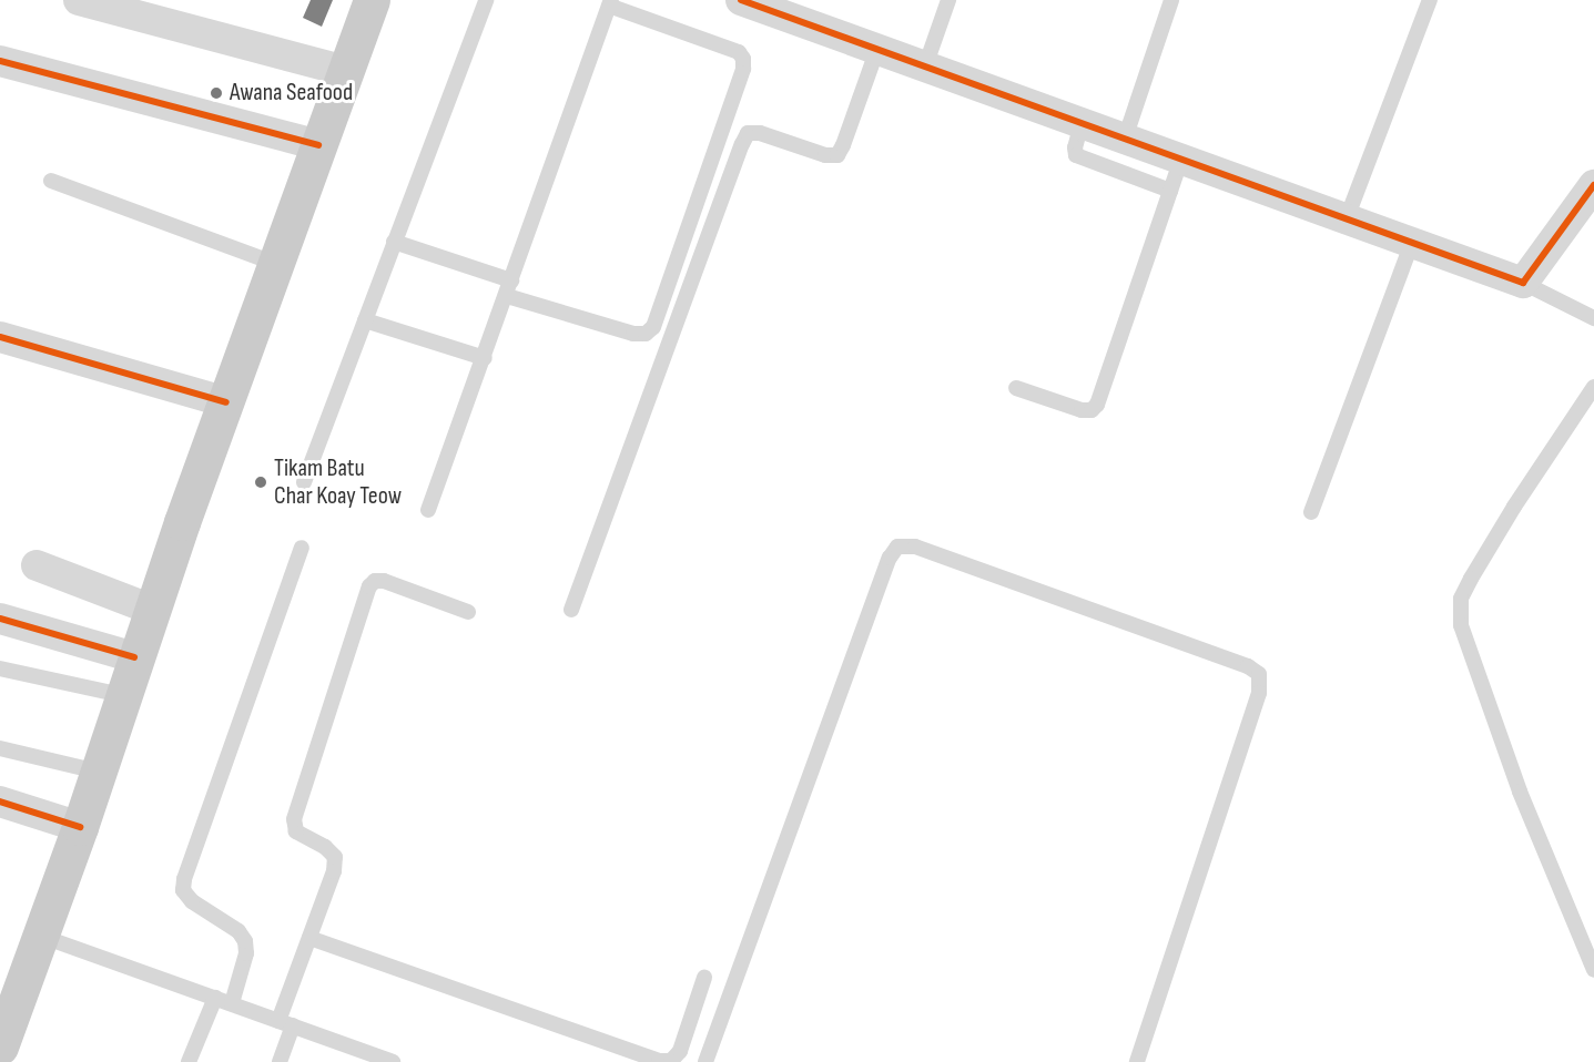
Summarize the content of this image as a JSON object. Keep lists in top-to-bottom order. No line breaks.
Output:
{"places":["Awana Seafood","Tikam Batu Char Koay Teow"]}
